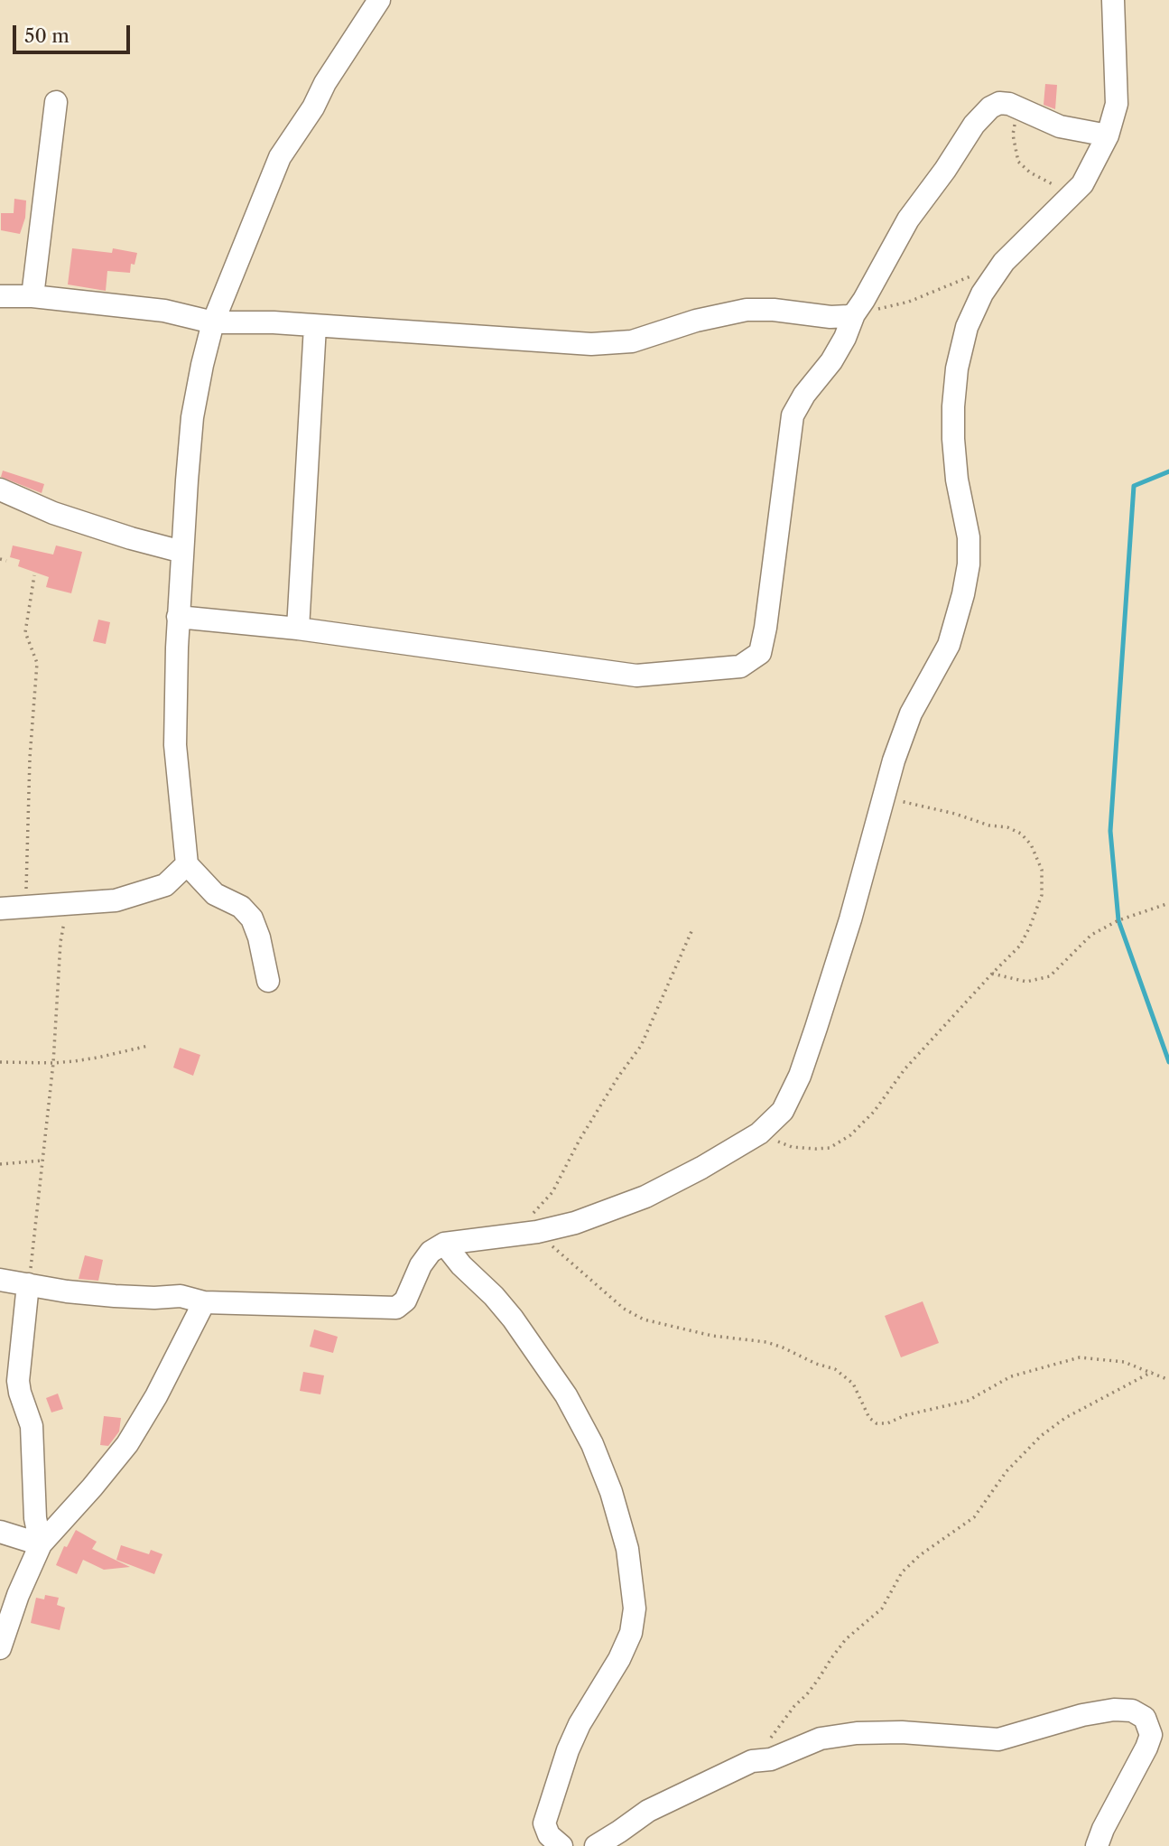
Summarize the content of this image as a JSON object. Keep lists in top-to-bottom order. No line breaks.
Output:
{"scale_bar":"50 m"}
